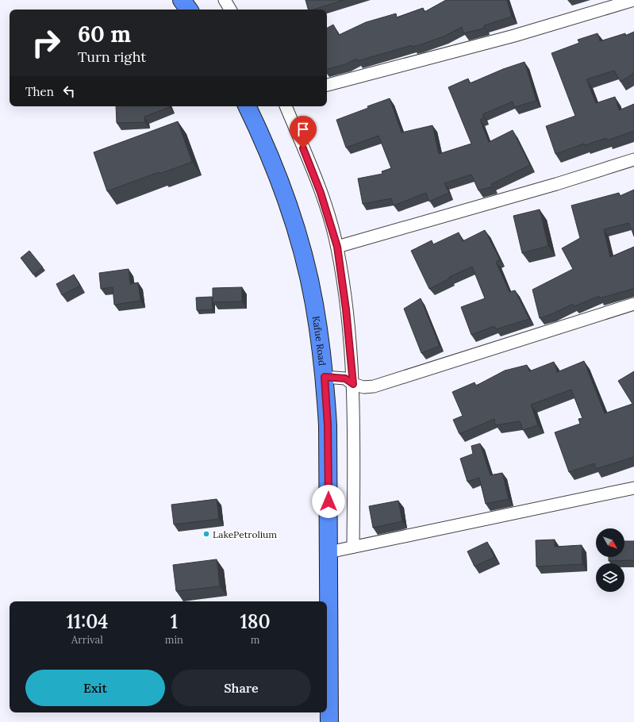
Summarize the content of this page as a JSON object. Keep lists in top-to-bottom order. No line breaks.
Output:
{"streets":{"highway":["Kafue Road"]},"places":["LakePetrolium"],"north":"bottom right","page":{"turn":["60 m","Turn right"],"then":"Then","eta":["11:04","Arrival","1","min","180","m"],"buttons":["Exit","Share"]}}
